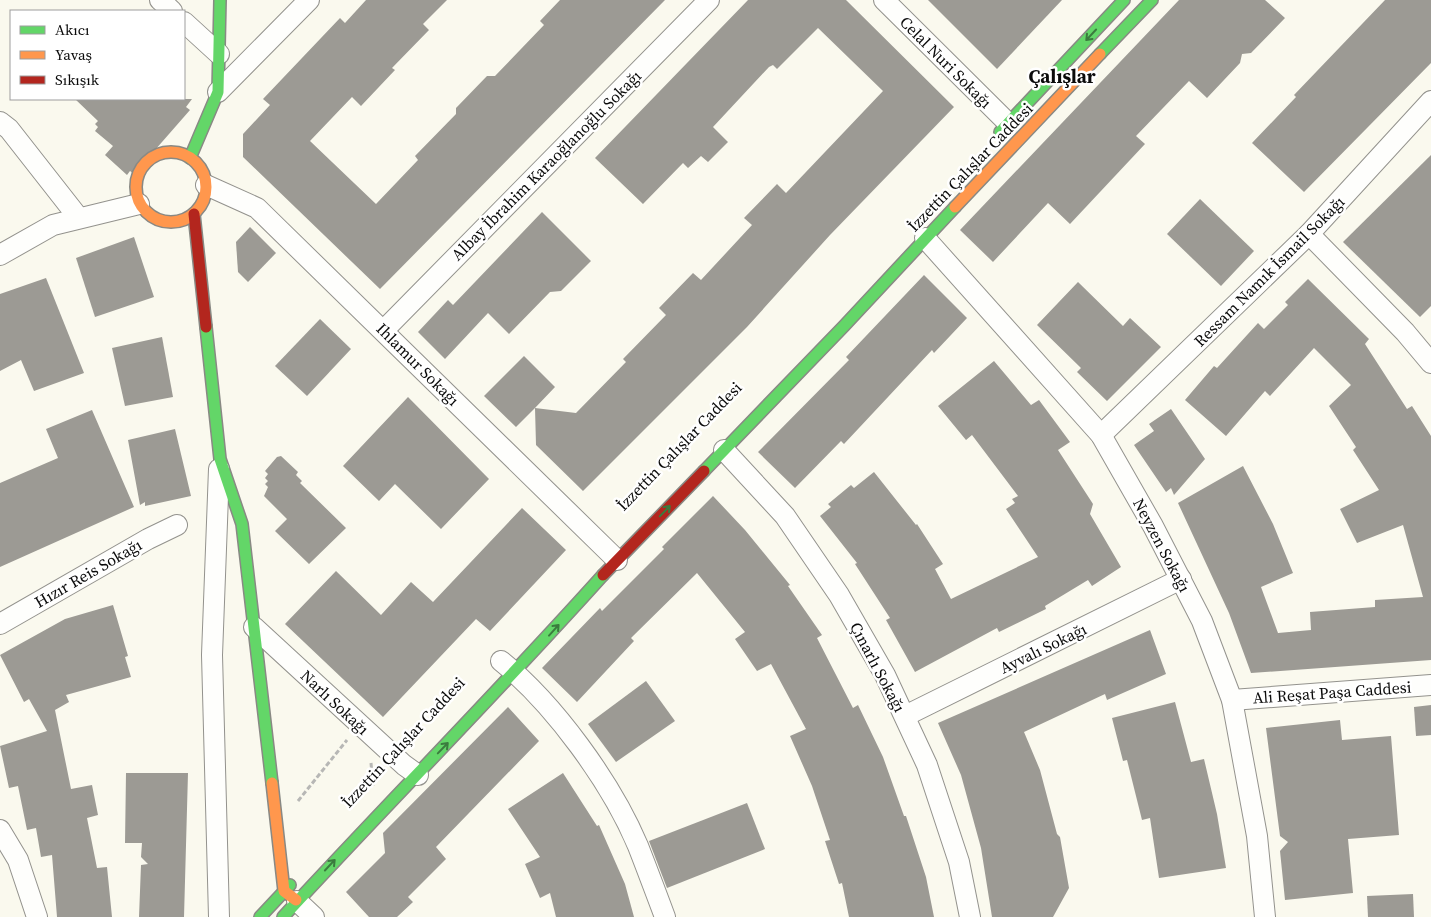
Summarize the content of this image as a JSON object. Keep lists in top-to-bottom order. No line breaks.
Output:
{"streets":{"main road":["İzzettin Çalışlar Caddesi"],"street":["Celal Nuri Sokağı","Albay İbrahim Karaoğlanoğlu Sokağı","Ressam Namık İsmail Sokağı","Ihlamur Sokağı","Neyzen Sokağı","Hızır Reis Sokağı","Ayvalı Sokağı","Çınarlı Sokağı","Ali Reşat Paşa Caddesi","Narlı Sokağı"]},"crossings":[["Celal Nuri Sokağı","İzzettin Çalışlar Caddesi"],["Albay İbrahim Karaoğlanoğlu Sokağı","Ihlamur Sokağı"],["İzzettin Çalışlar Caddesi","Ihlamur Sokağı"],["İzzettin Çalışlar Caddesi","Neyzen Sokağı"],["İzzettin Çalışlar Caddesi","Çınarlı Sokağı"],["İzzettin Çalışlar Caddesi","Narlı Sokağı"],["Ressam Namık İsmail Sokağı","Neyzen Sokağı"],["Neyzen Sokağı","Ayvalı Sokağı"],["Neyzen Sokağı","Ali Reşat Paşa Caddesi"],["Ayvalı Sokağı","Çınarlı Sokağı"]],"districts":["Çalışlar"],"legend":["Akıcı","Yavaş","Sıkışık"]}
